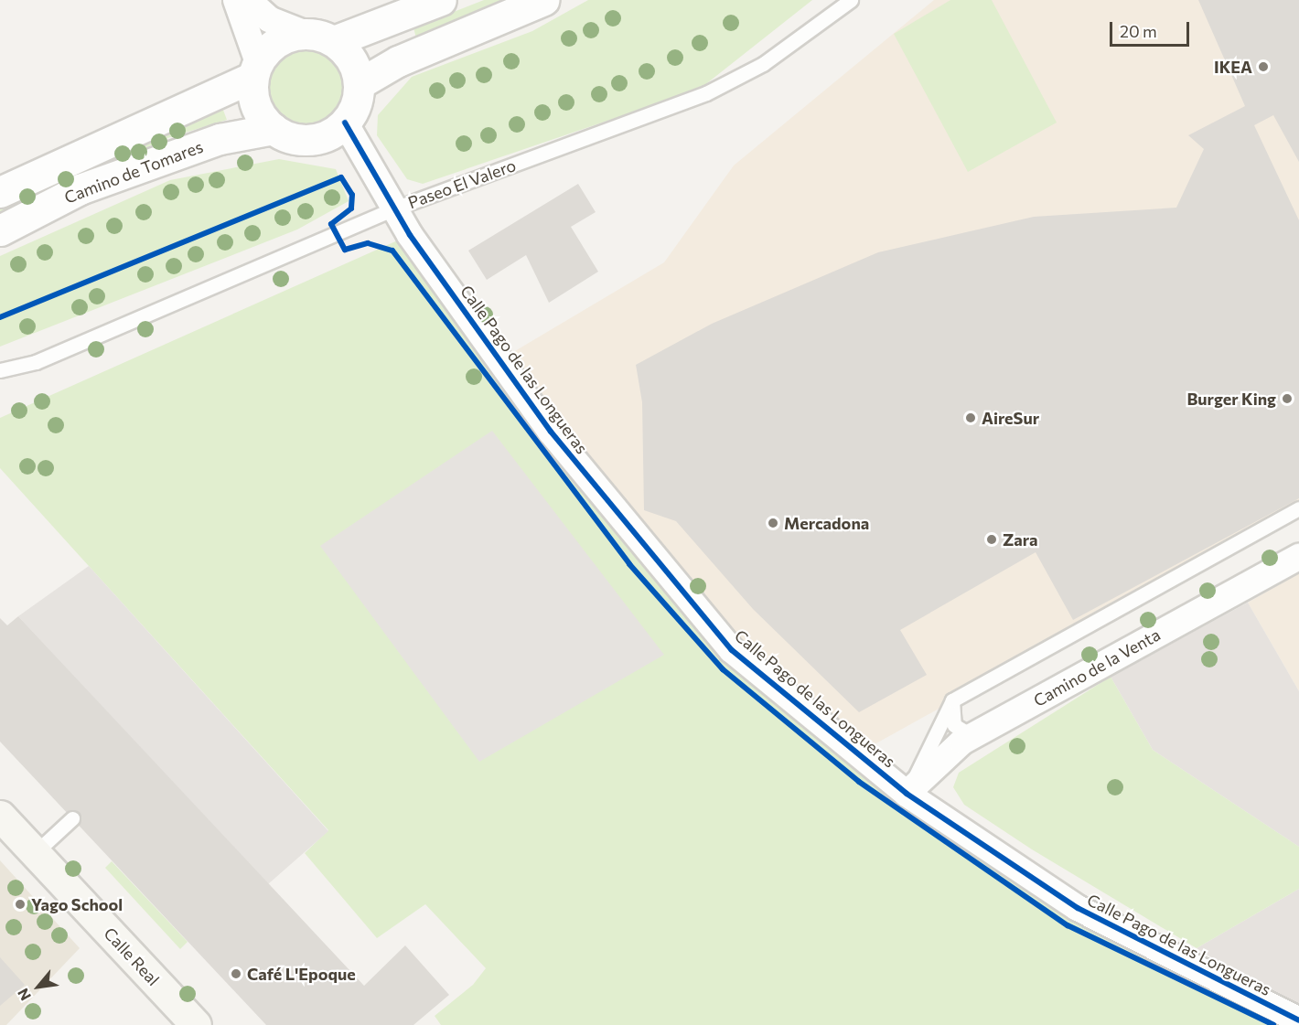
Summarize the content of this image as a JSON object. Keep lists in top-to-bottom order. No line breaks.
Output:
{"streets":{"main road":["Calle Real"],"street":["Camino de Tomares","Calle Pago de las Longueras","Camino de la Venta"],"lane":["Paseo El Valero"]},"crossings":[["Camino de Tomares","Calle Pago de las Longueras"],["Paseo El Valero","Calle Pago de las Longueras"],["Calle Pago de las Longueras","Camino de la Venta"]],"places":["IKEA","Burger King","AireSur","Mercadona","Zara","Yago School","Café L'Epoque"],"scale_bar":"20 m","north":"bottom left"}
